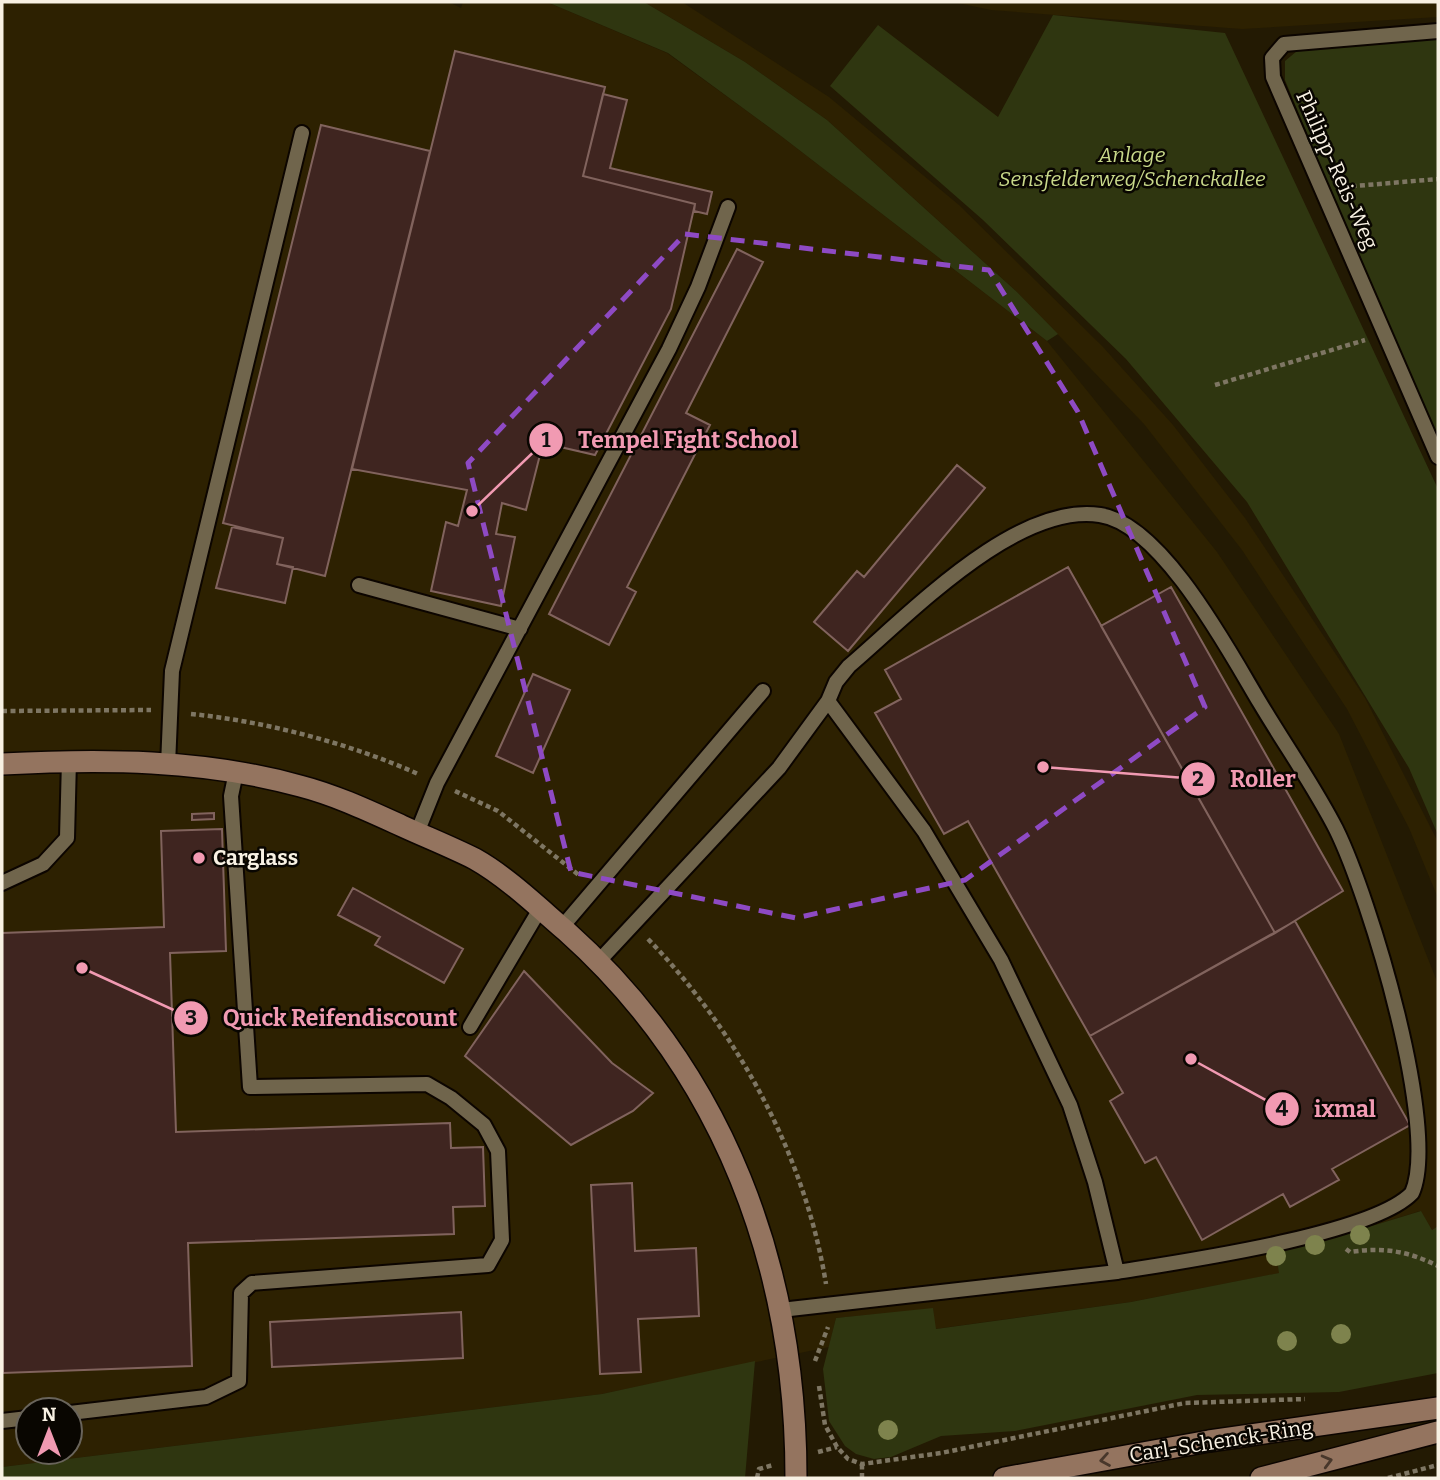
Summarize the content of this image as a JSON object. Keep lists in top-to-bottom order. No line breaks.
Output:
{"streets":{"street":["Carl-Schenck-Ring"],"lane":["Philipp-Reis-Weg"]},"parks":["Anlage Sensfelderweg/Schenckallee"],"places":["Tempel Fight School","Roller","Carglass","Quick Reifendiscount","ixmal"],"north":"top"}
